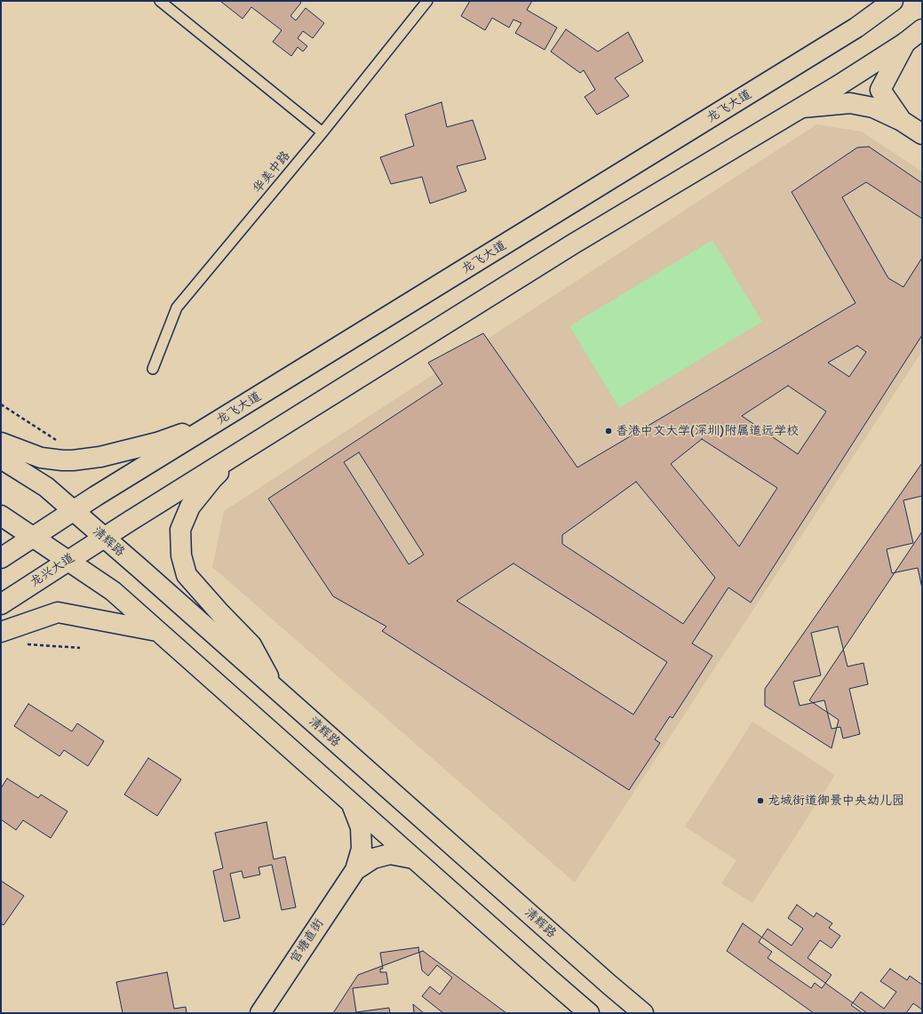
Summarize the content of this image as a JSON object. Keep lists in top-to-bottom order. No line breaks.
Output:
{"streets":{"street":["龙飞大道","清辉路","龙兴大道","官塘直街"],"lane":["华美中路"]},"crossings":[["龙飞大道","清辉路"],["清辉路","龙兴大道"]],"places":["香港中文大学(深圳)附属道远学校","龙城街道御景中央幼儿园"]}
